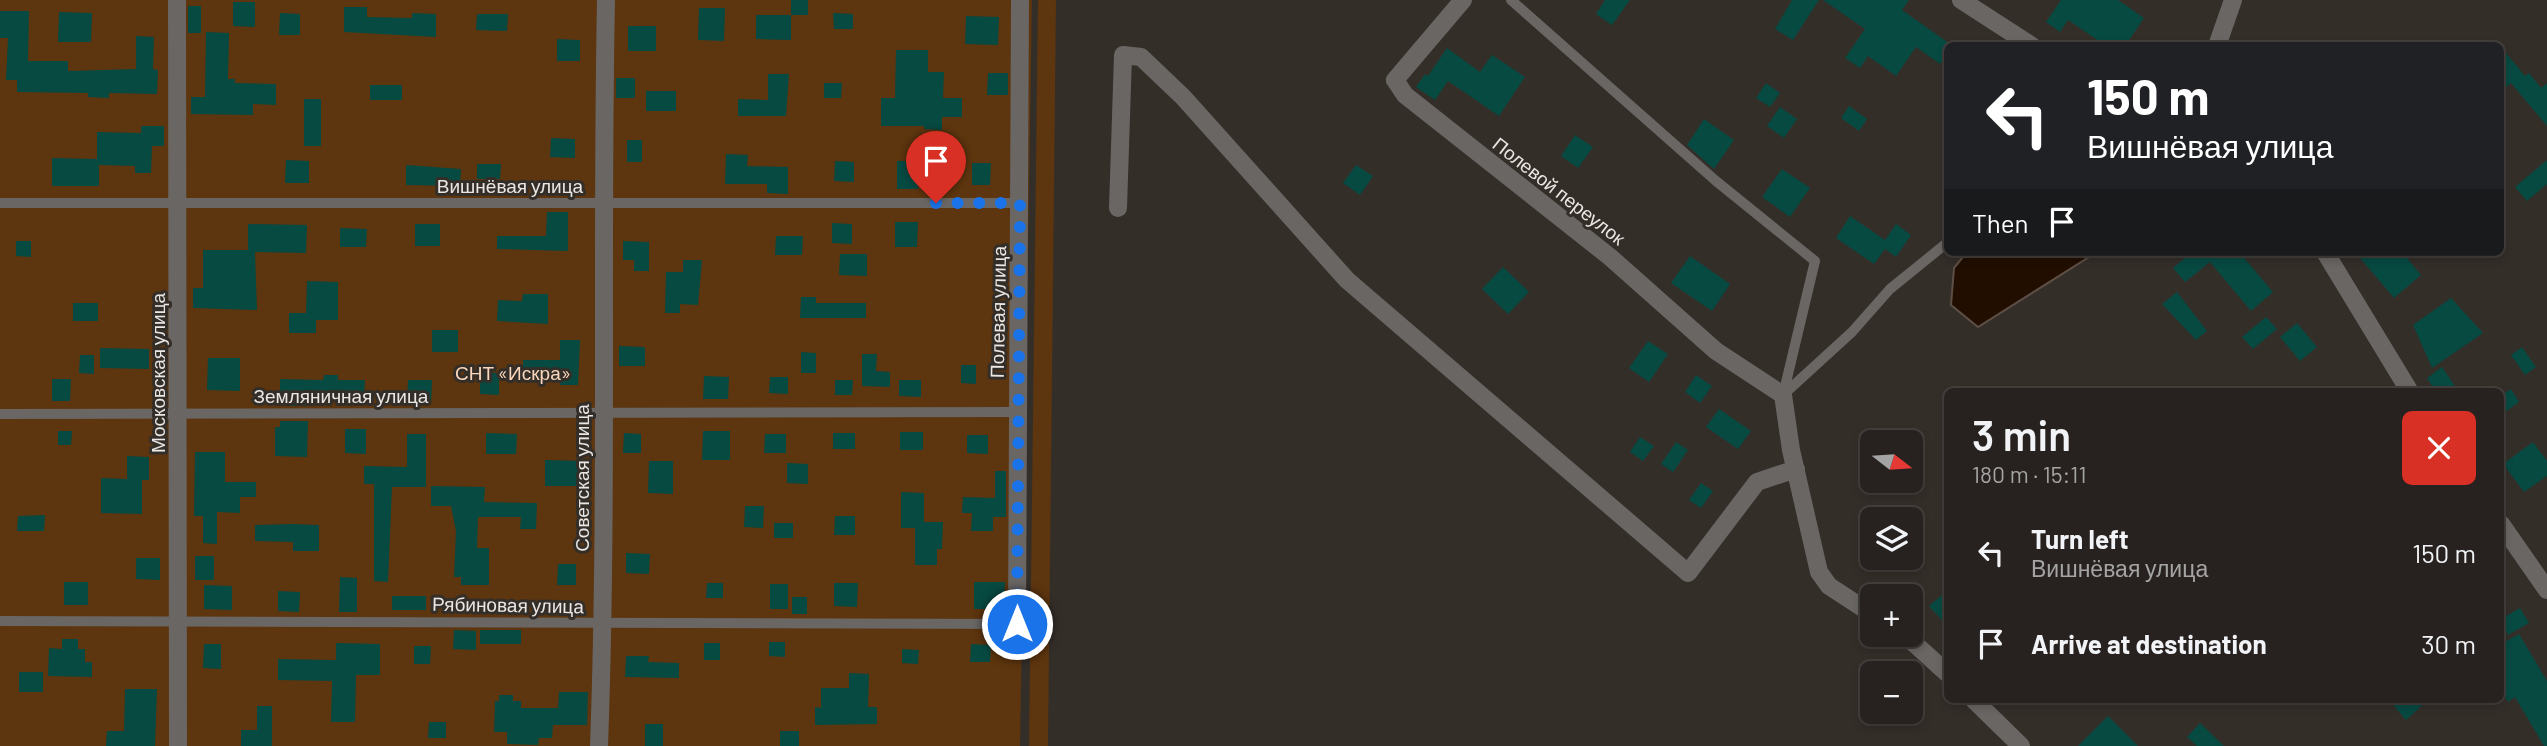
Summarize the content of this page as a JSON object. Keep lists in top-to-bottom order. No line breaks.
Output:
{"streets":{"street":["Полевой переулок","Полевая улица","Московская улица","Советская улица"],"lane":["Вишнёвая улица","Земляничная улица","Рябиновая улица"]},"crossings":[["Вишнёвая улица","Полевая улица"],["Вишнёвая улица","Московская улица"],["Вишнёвая улица","Советская улица"],["Полевая улица","Земляничная улица"],["Полевая улица","Рябиновая улица"],["Московская улица","Земляничная улица"],["Московская улица","Рябиновая улица"],["Земляничная улица","Советская улица"],["Советская улица","Рябиновая улица"]],"parks":["СНТ «Искра»"],"north":"right","page":{"turn":["150 m","Вишнёвая улица"],"then":"Then","heading":["3 min","180 m · 15:11"],"map_buttons":["+","−"],"list":[{"name":"Turn left","note":"Вишнёвая улица","value":"150 m"},{"name":"Arrive at destination","value":"30 m"}]}}
